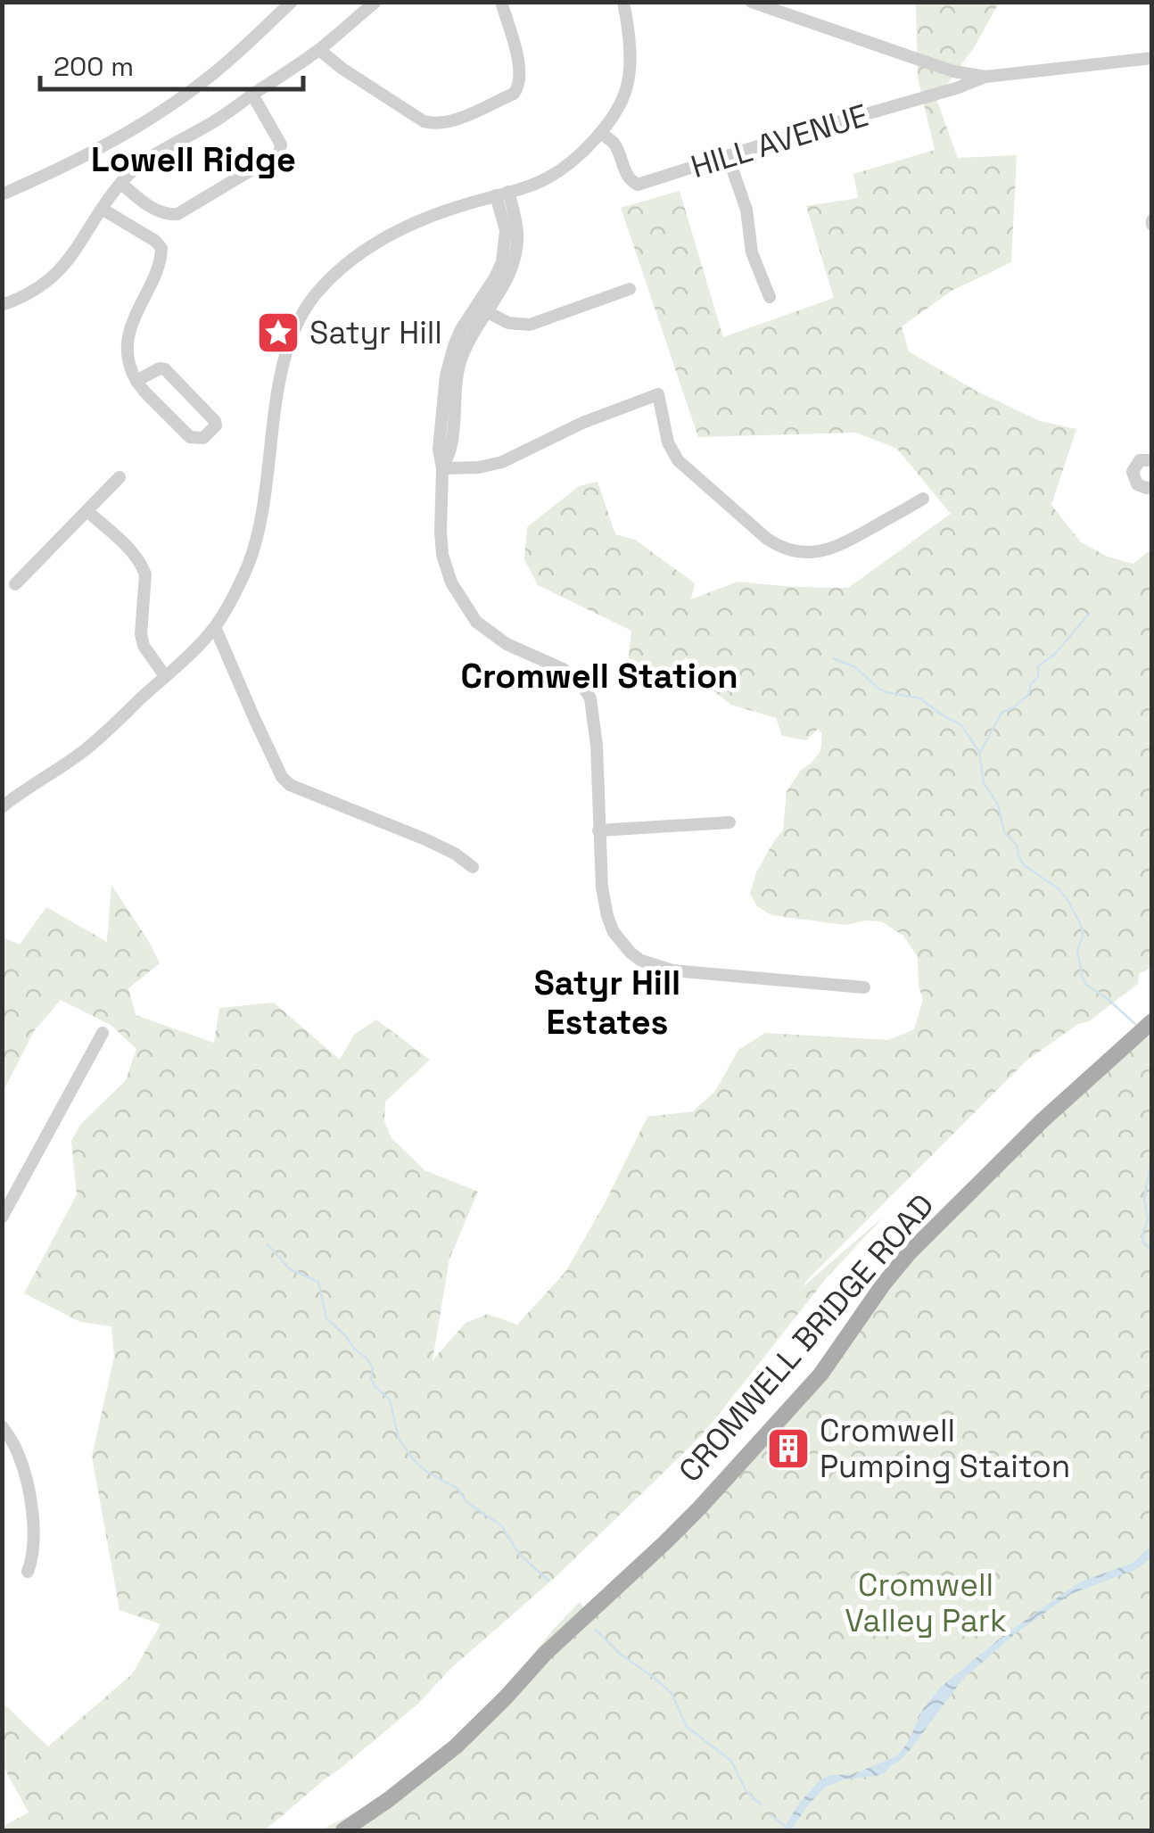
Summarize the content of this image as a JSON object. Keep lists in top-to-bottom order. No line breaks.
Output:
{"streets":{"main road":["CROMWELL BRIDGE ROAD"],"street":["HILL AVENUE"]},"districts":["Lowell Ridge","Cromwell Station","Satyr Hill Estates"],"parks":["Cromwell Valley Park"],"places":{"place":["Satyr Hill"],"building":["Cromwell Pumping Staiton"]},"scale_bar":"200 m"}
